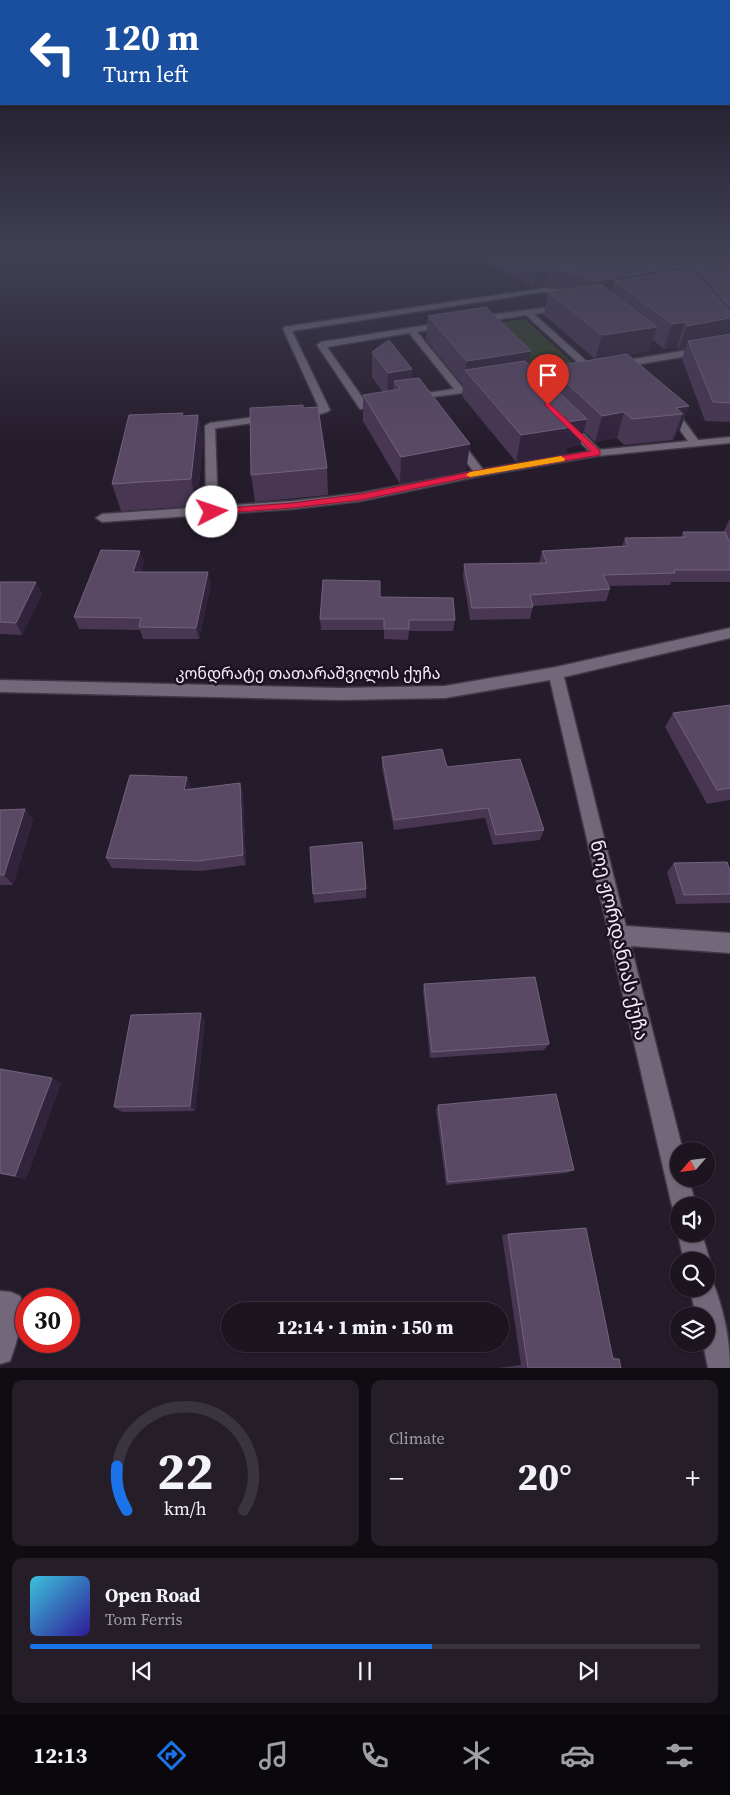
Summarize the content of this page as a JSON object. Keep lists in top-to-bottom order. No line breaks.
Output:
{"streets":{"street":["კონდრატე თათარაშვილის ქუჩა","ნოე ჟორდანიას ქუჩა"]},"crossings":[["კონდრატე თათარაშვილის ქუჩა","ნოე ჟორდანიას ქუჩა"]],"north":"bottom left","page":{"turn":["120 m","Turn left"],"limit":"30","trip":"12:14 · 1 min · 150 m","tile":"Climate","heat":["−","20°","+"],"song":["Open Road","Tom Ferris"],"tabs":"12:13","gauge":["22","km/h"]}}
